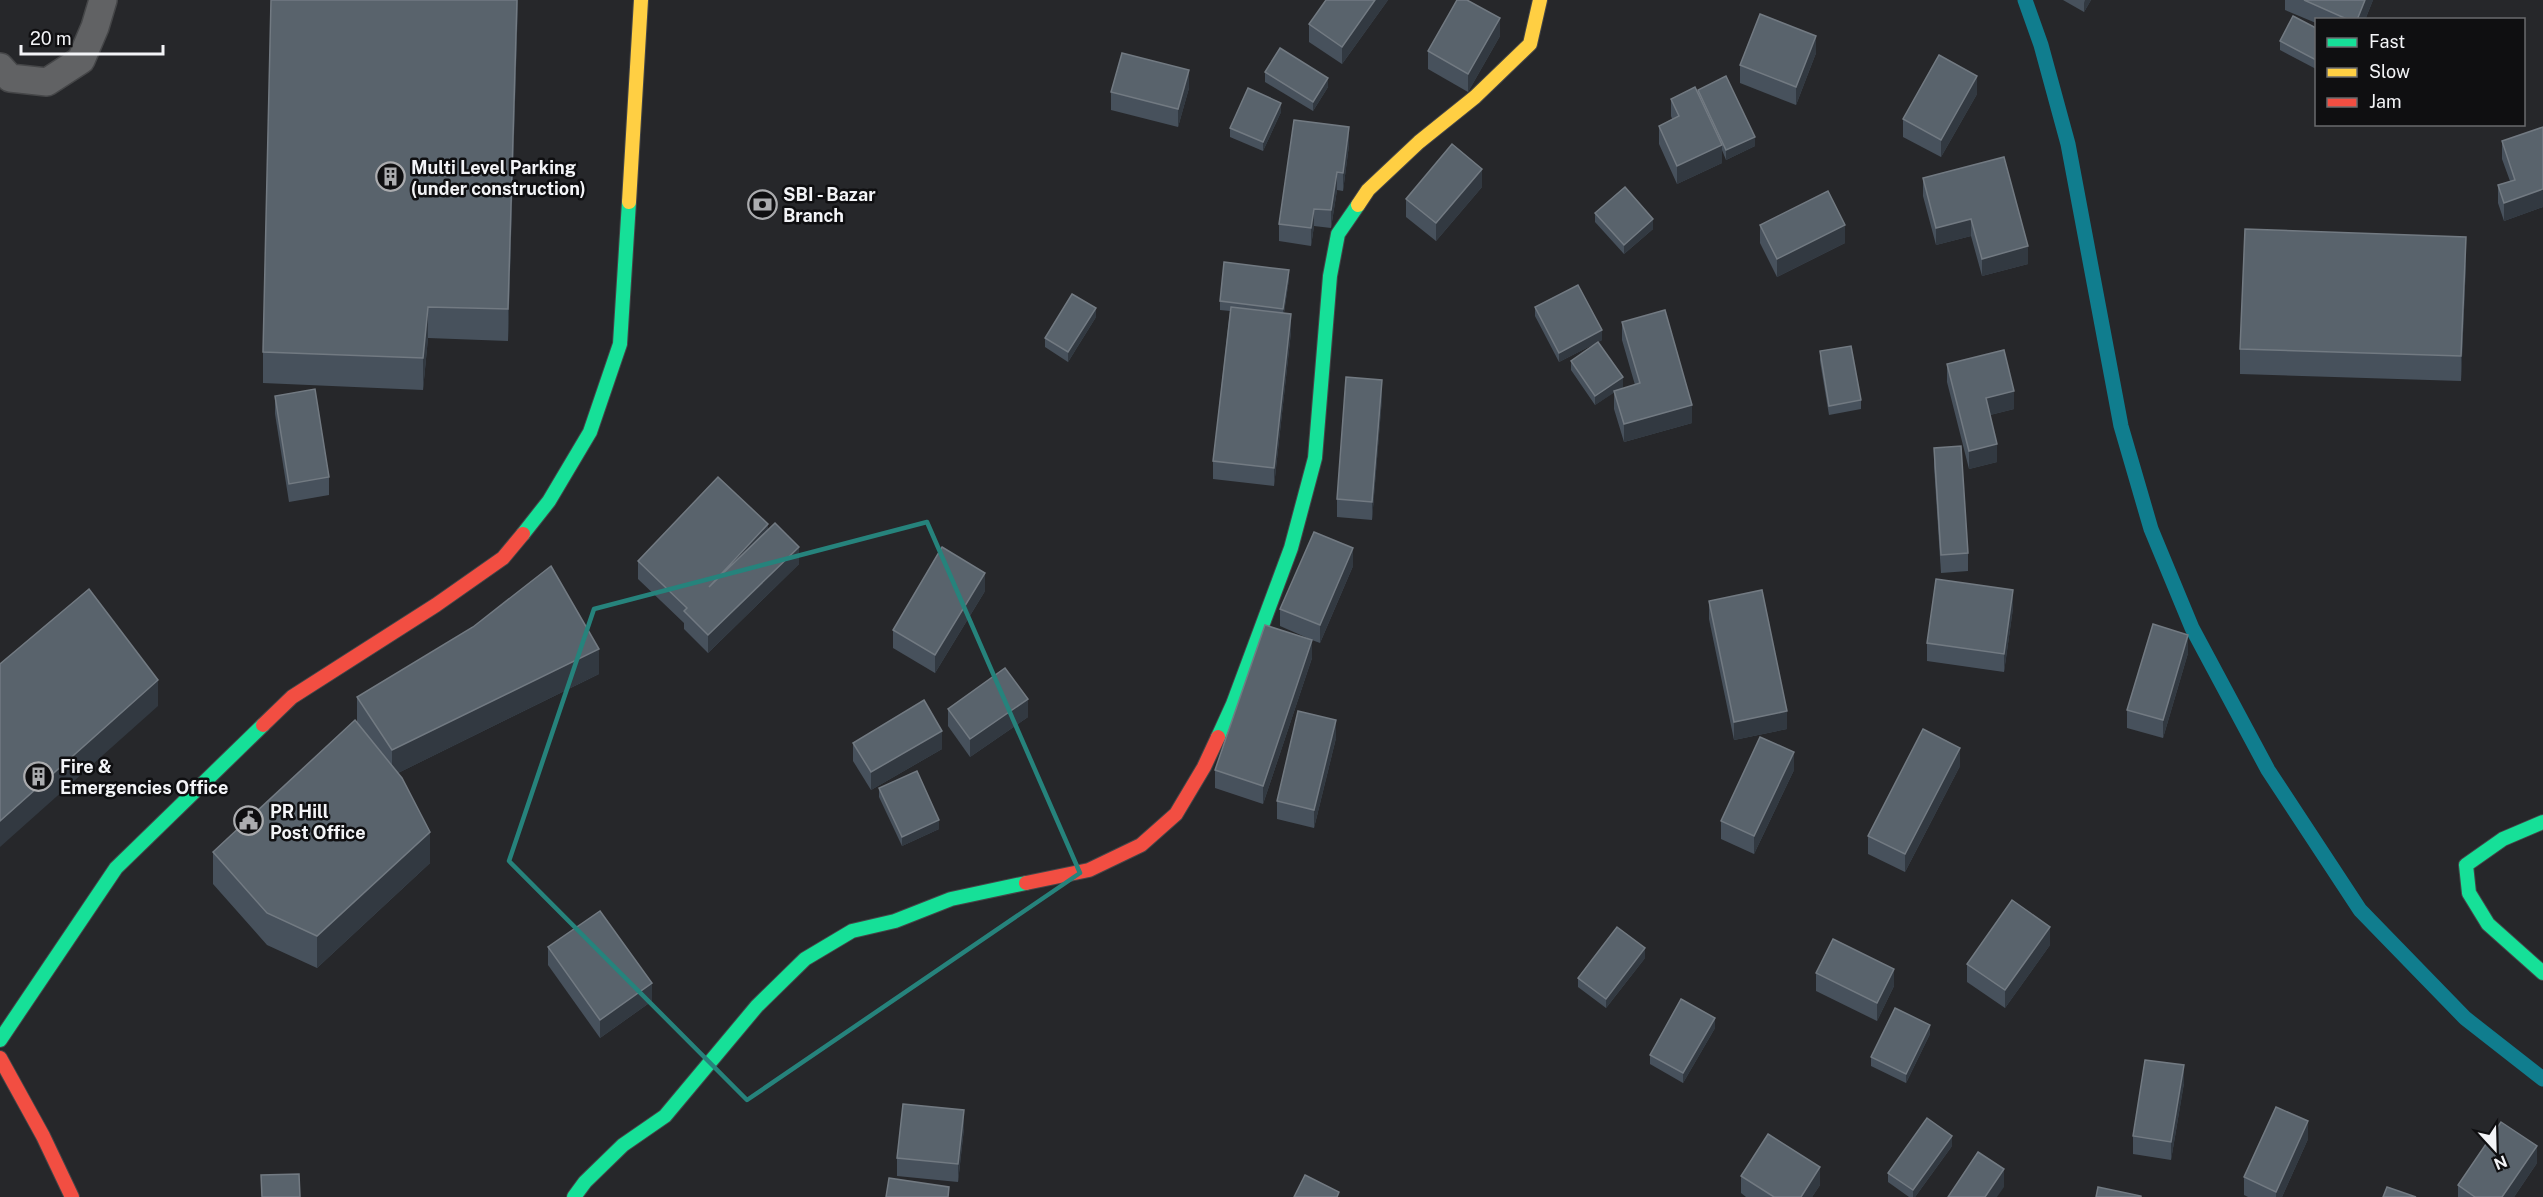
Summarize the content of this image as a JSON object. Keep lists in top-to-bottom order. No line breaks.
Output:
{"places":{"building":["Multi Level Parking (under construction)","Fire & Emergencies Office"],"bank":["SBI - Bazar Branch"],"public building":["PR Hill Post Office"]},"legend":["Fast","Slow","Jam"],"scale_bar":"20 m","north":"bottom"}
